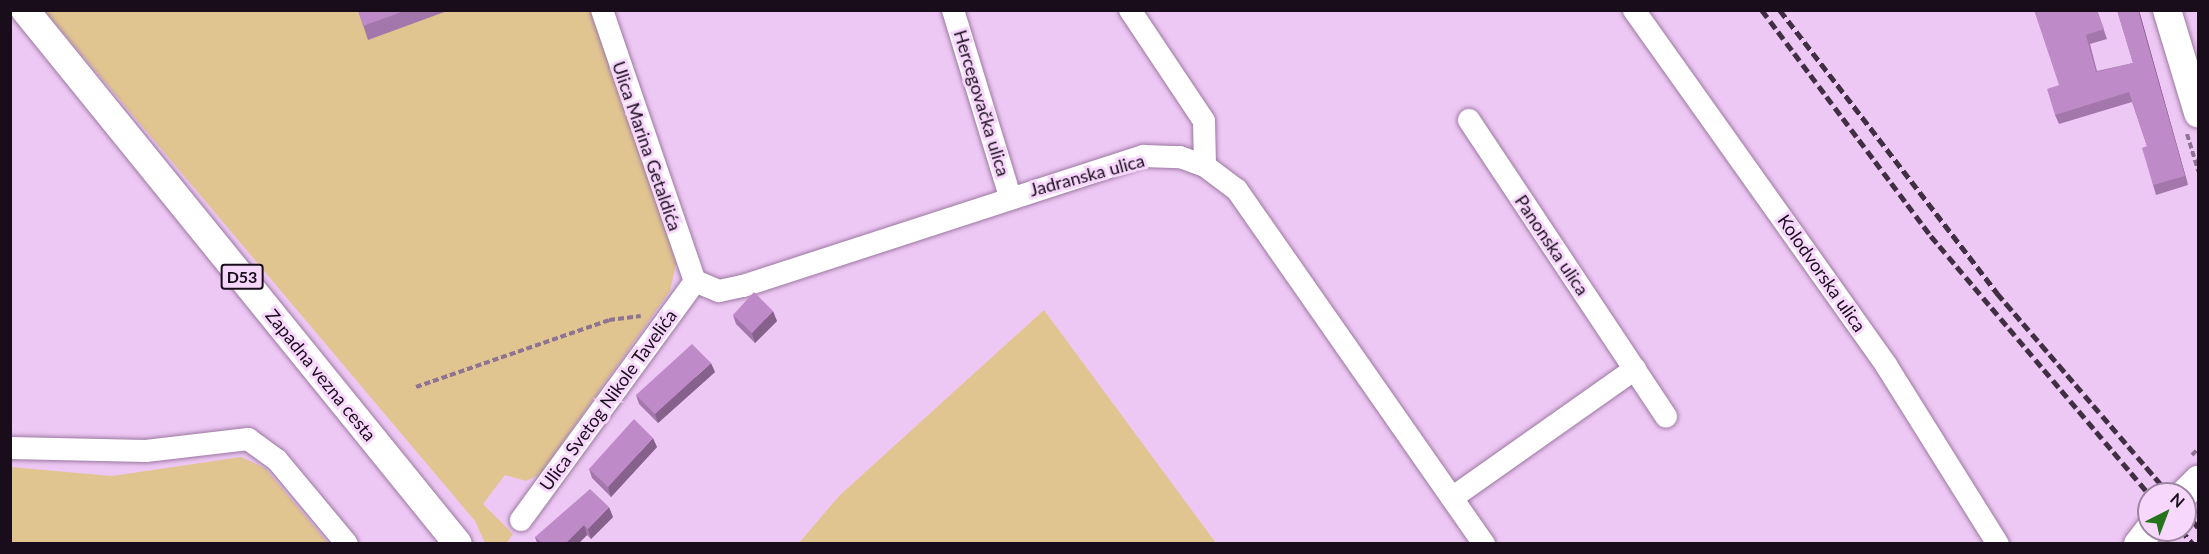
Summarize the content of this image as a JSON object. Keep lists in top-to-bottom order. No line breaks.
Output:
{"streets":{"main road":["D53","Zapadna vezna cesta"],"street":["Hercegovačka ulica","Ulica Marina Getaldića","Jadranska ulica","Panonska ulica","Kolodvorska ulica","Ulica Svetog Nikole Tavelića"]},"crossings":[["Hercegovačka ulica","Jadranska ulica"],["Ulica Marina Getaldića","Jadranska ulica"],["Ulica Marina Getaldića","Ulica Svetog Nikole Tavelića"],["Jadranska ulica","Ulica Svetog Nikole Tavelića"]],"north":"top right"}
